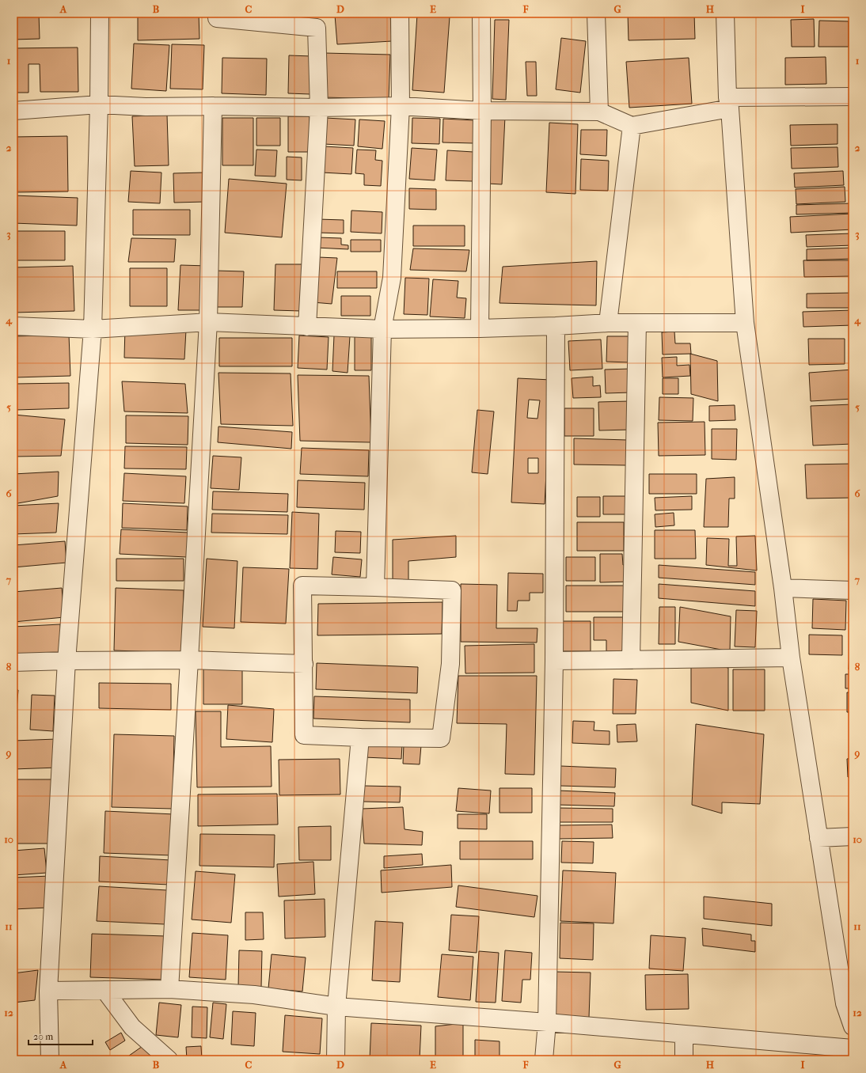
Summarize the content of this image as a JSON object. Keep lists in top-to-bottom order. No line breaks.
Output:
{"scale_bar":"20 m","grid":{"columns":["A","B","C","D","E","F","G","H","I"],"rows":["1","2","3","4","5","6","7","8","9","10","11","12"]}}
